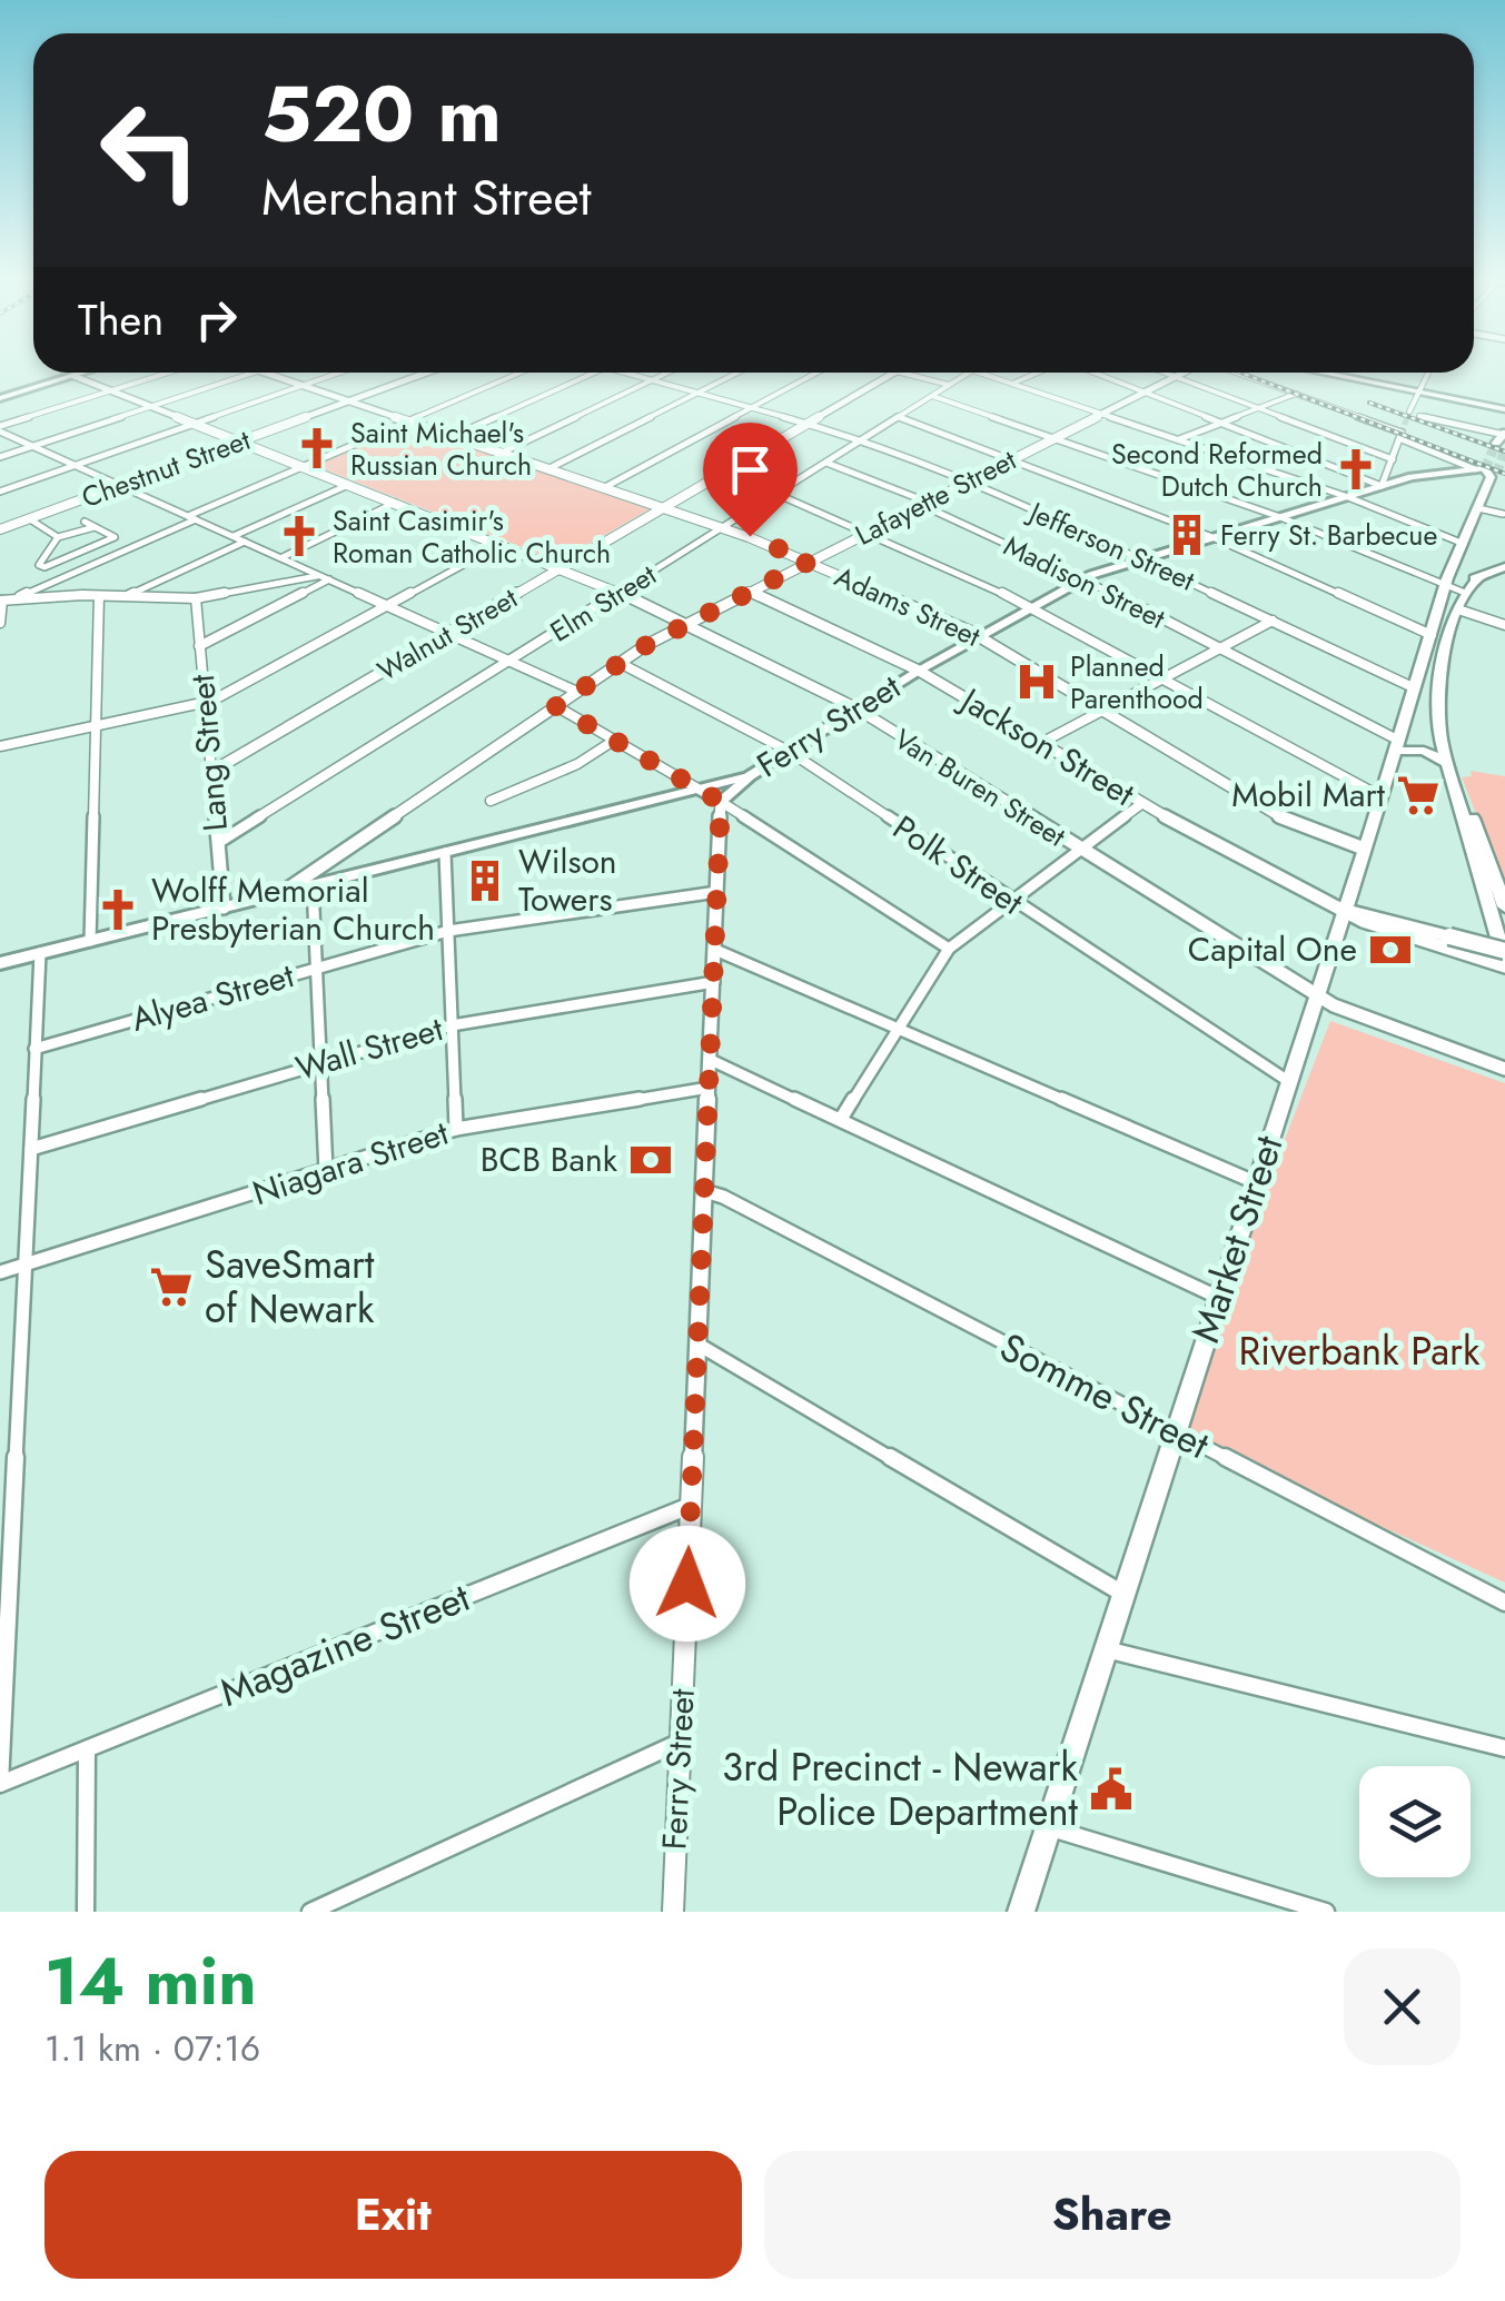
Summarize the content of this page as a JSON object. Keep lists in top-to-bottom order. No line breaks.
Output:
{"streets":{"main road":["Ferry Street","Jackson Street","Market Street"],"street":["Chestnut Street","Lafayette Street","Jefferson Street","Madison Street","Elm Street","Adams Street","Walnut Street","Lang Street","Van Buren Street","Polk Street","Alyea Street","Wall Street","Niagara Street","Somme Street","Magazine Street"]},"crossings":[["Chestnut Street","Adams Street"],["Chestnut Street","Van Buren Street"],["Lafayette Street","Jefferson Street"],["Lafayette Street","Madison Street"],["Lafayette Street","Adams Street"],["Lafayette Street","Jackson Street"],["Lafayette Street","Van Buren Street"],["Lafayette Street","Polk Street"],["Jefferson Street","Elm Street"],["Jefferson Street","Walnut Street"],["Jefferson Street","Ferry Street"],["Jefferson Street","Market Street"],["Madison Street","Elm Street"],["Madison Street","Ferry Street"],["Madison Street","Market Street"],["Elm Street","Adams Street"],["Elm Street","Lang Street"],["Elm Street","Van Buren Street"],["Adams Street","Walnut Street"],["Adams Street","Ferry Street"],["Adams Street","Market Street"],["Walnut Street","Lang Street"],["Walnut Street","Van Buren Street"],["Ferry Street","Jackson Street"],["Ferry Street","Van Buren Street"],["Ferry Street","Polk Street"],["Ferry Street","Alyea Street"],["Ferry Street","Wall Street"],["Ferry Street","Niagara Street"],["Ferry Street","Somme Street"],["Ferry Street","Magazine Street"],["Jackson Street","Market Street"],["Van Buren Street","Market Street"],["Polk Street","Market Street"],["Market Street","Somme Street"]],"parks":["Riverbank Park"],"places":{"church":["Saint Michael's Russian Church","Second Reformed Dutch Church","Saint Casimir's Roman Catholic Church","Wolff Memorial Presbyterian Church"],"building":["Ferry St. Barbecue","Wilson Towers"],"hospital":["Planned Parenthood"],"supermarket":["Mobil Mart","SaveSmart of Newark"],"bank":["Capital One","BCB Bank"],"public building":["3rd Precinct - Newark Police Department"]},"page":{"turn":["520 m","Merchant Street"],"then":"Then","heading":["14 min","1.1 km · 07:16"],"buttons":["Exit","Share"]}}
